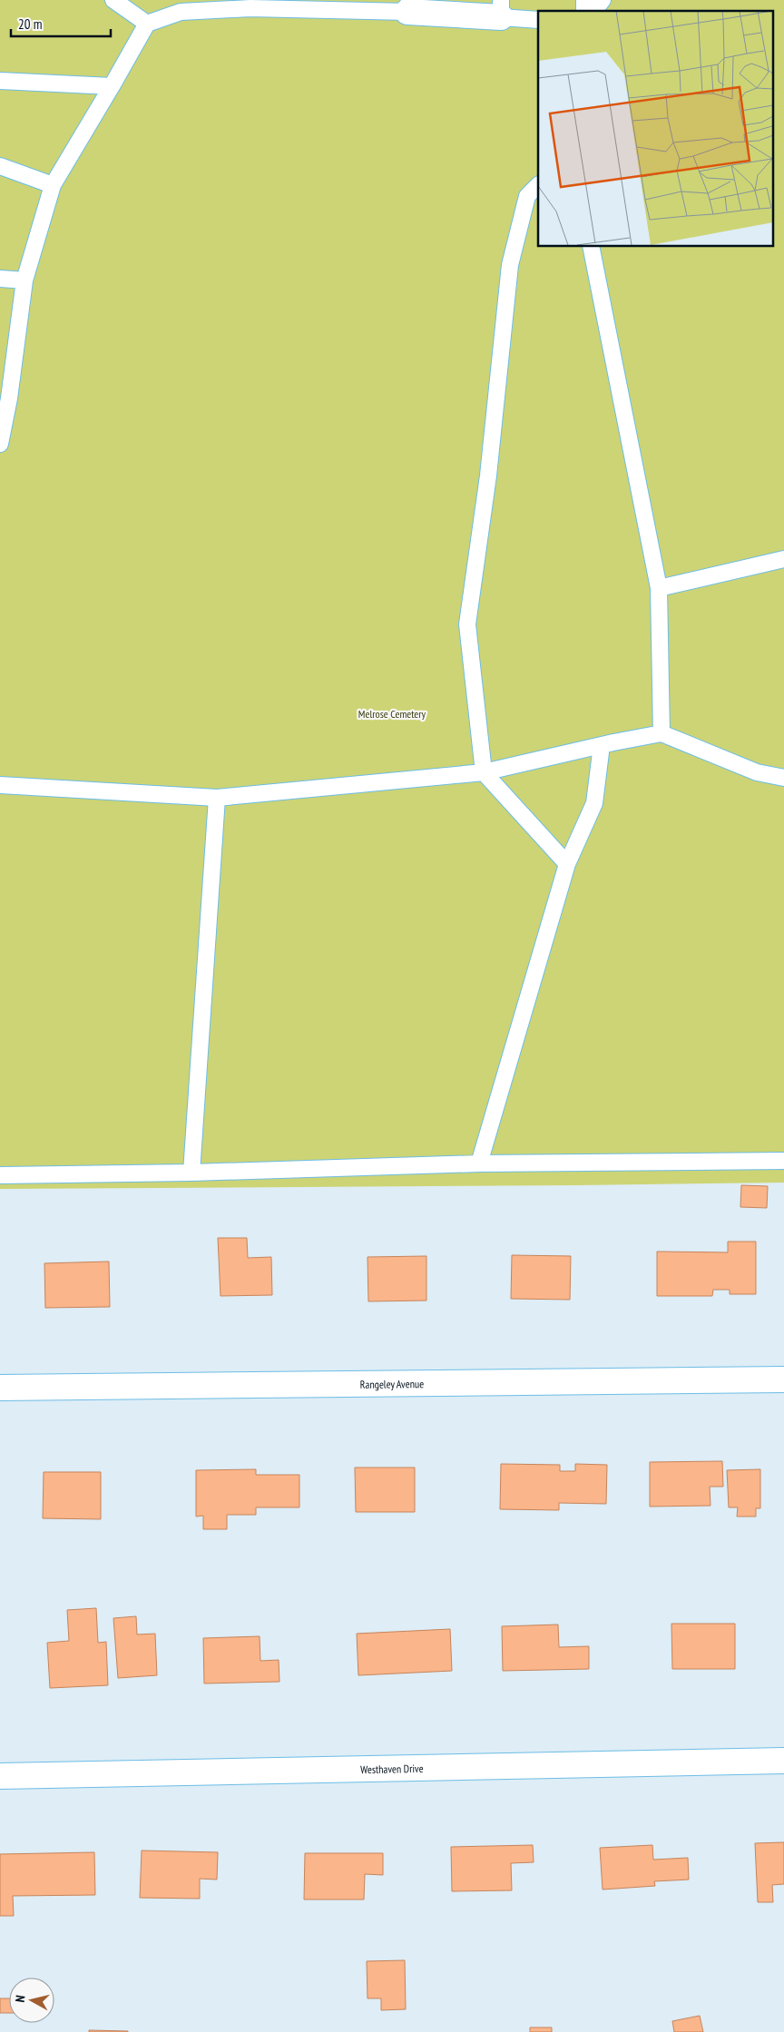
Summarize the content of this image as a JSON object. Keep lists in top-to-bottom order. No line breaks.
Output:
{"streets":{"street":["Rangeley Avenue","Westhaven Drive"]},"parks":["Melrose Cemetery"],"scale_bar":"20 m","north":"left"}
